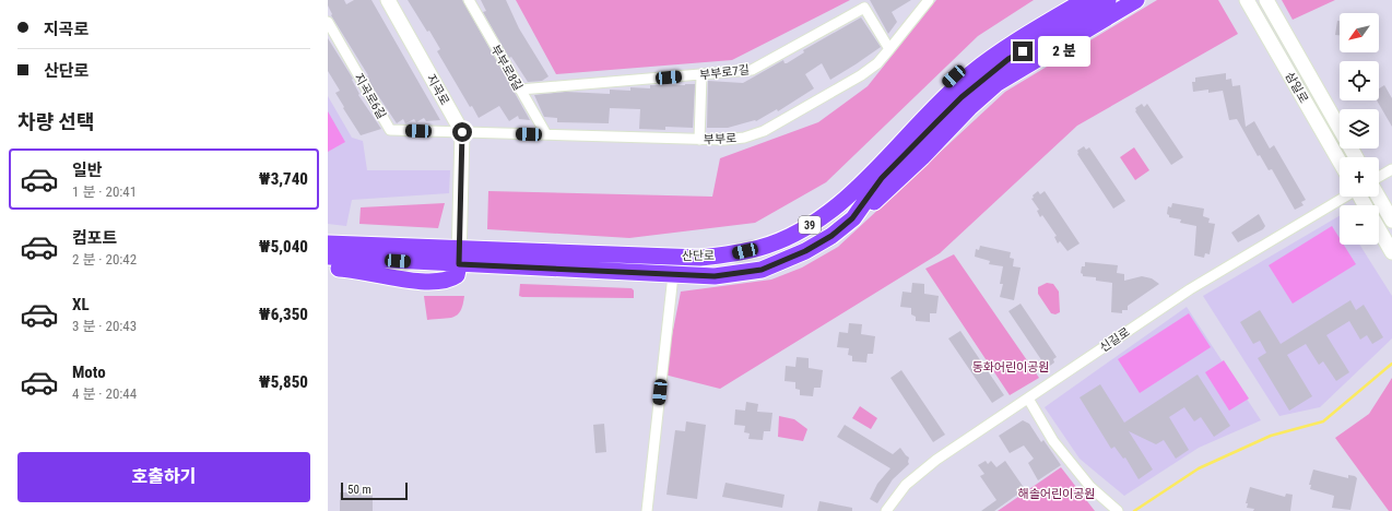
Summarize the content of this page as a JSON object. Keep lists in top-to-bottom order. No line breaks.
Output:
{"streets":{"main road":["39","산단로"],"street":["부부로8길","부부로7길","삼일로","지곡로","지곡로6길","부부로","신길로"]},"crossings":[["부부로8길","부부로7길"],["부부로8길","부부로"],["부부로7길","부부로"],["지곡로","지곡로6길"],["지곡로","부부로"],["지곡로6길","부부로"]],"parks":["동화어린이공원","해솔어린이공원"],"scale_bar":"50 m","north":"bottom left","page":{"banner":["지곡로","산단로"],"map_buttons":["+","−"],"bubble":"2 분","heading":"차량 선택","list":[{"name":"일반","note":"1 분 · 20:41","value":"₩3,740"},{"name":"컴포트","note":"2 분 · 20:42","value":"₩5,040"},{"name":"XL","note":"3 분 · 20:43","value":"₩6,350"},{"name":"Moto","note":"4 분 · 20:44","value":"₩5,850"}],"buttons":"호출하기","scale":"50 m"}}
